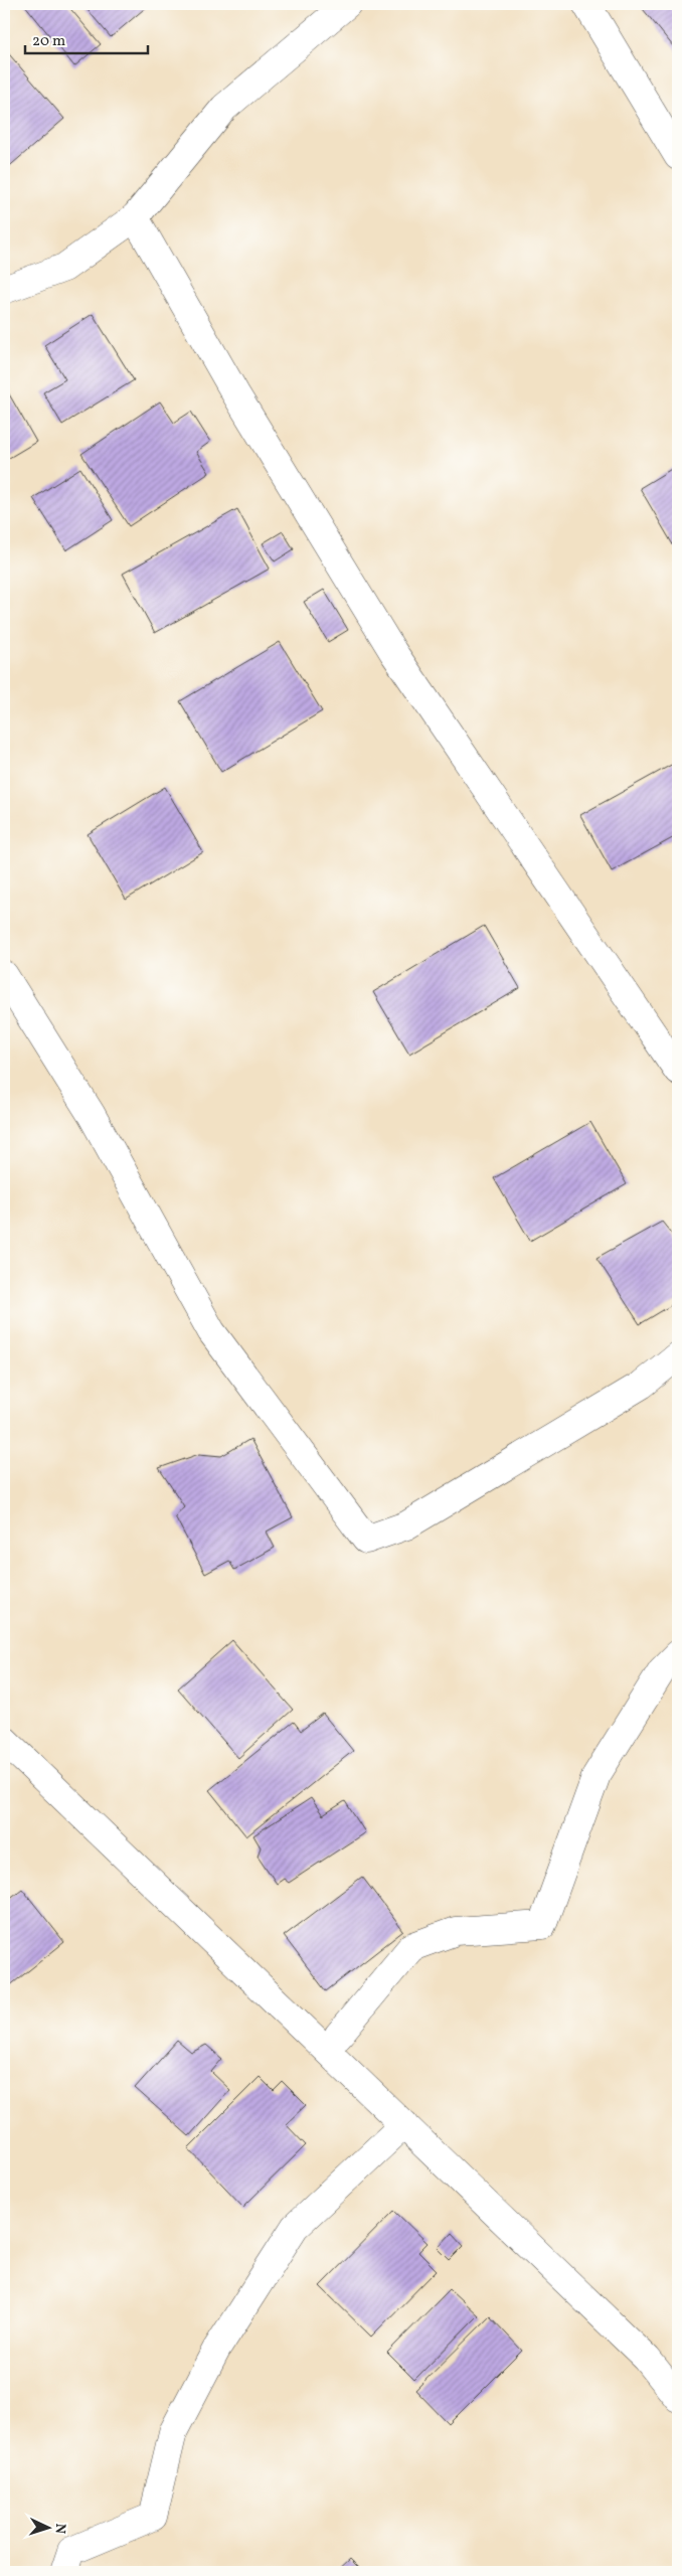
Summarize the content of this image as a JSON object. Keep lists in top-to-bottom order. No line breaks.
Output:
{"scale_bar":"20 m","north":"right"}
